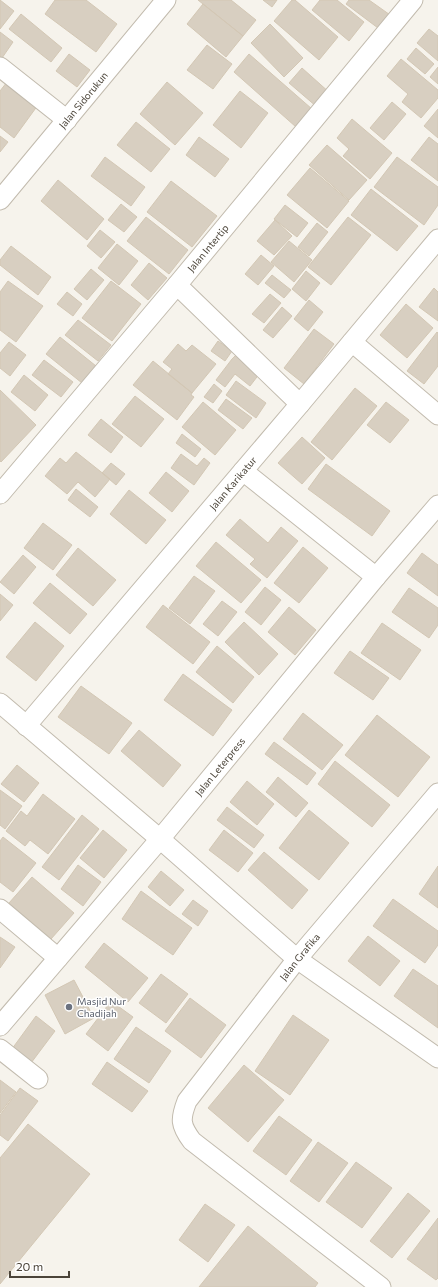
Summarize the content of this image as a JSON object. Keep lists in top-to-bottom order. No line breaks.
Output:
{"streets":{"street":["Jalan Sidorukun","Jalan Intertip","Jalan Karikatur","Jalan Leterpress","Jalan Grafika"]},"places":["Masjid Nur Chadijah"],"scale_bar":"20 m"}
